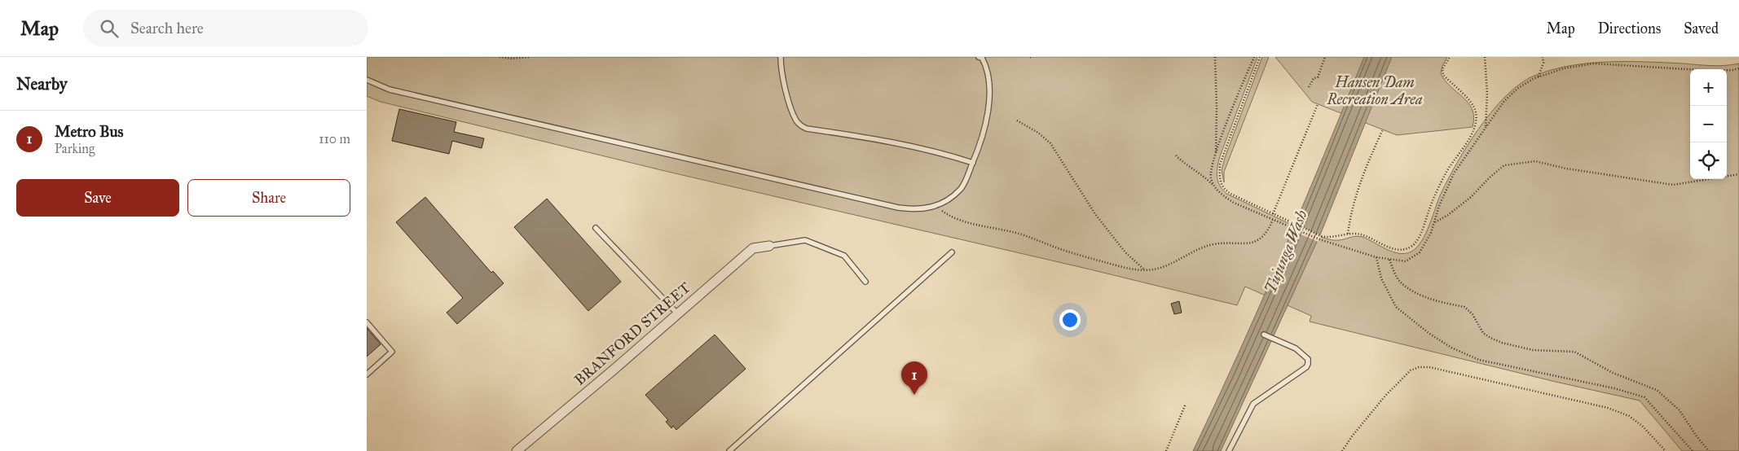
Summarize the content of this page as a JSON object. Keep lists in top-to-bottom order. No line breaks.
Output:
{"streets":{"street":["BRANFORD STREET"]},"water":["Tujunga Wash"],"parks":["Hansen Dam Recreation Area"],"page":{"header":"Map","search":"Search here","nav":["Map","Directions","Saved"],"heading":"Nearby","map_buttons":["+","−"],"list":[{"mark":"1","name":"Metro Bus","note":"Parking","value":"110 m"}],"buttons":["Save","Share"],"pins":"1"}}
